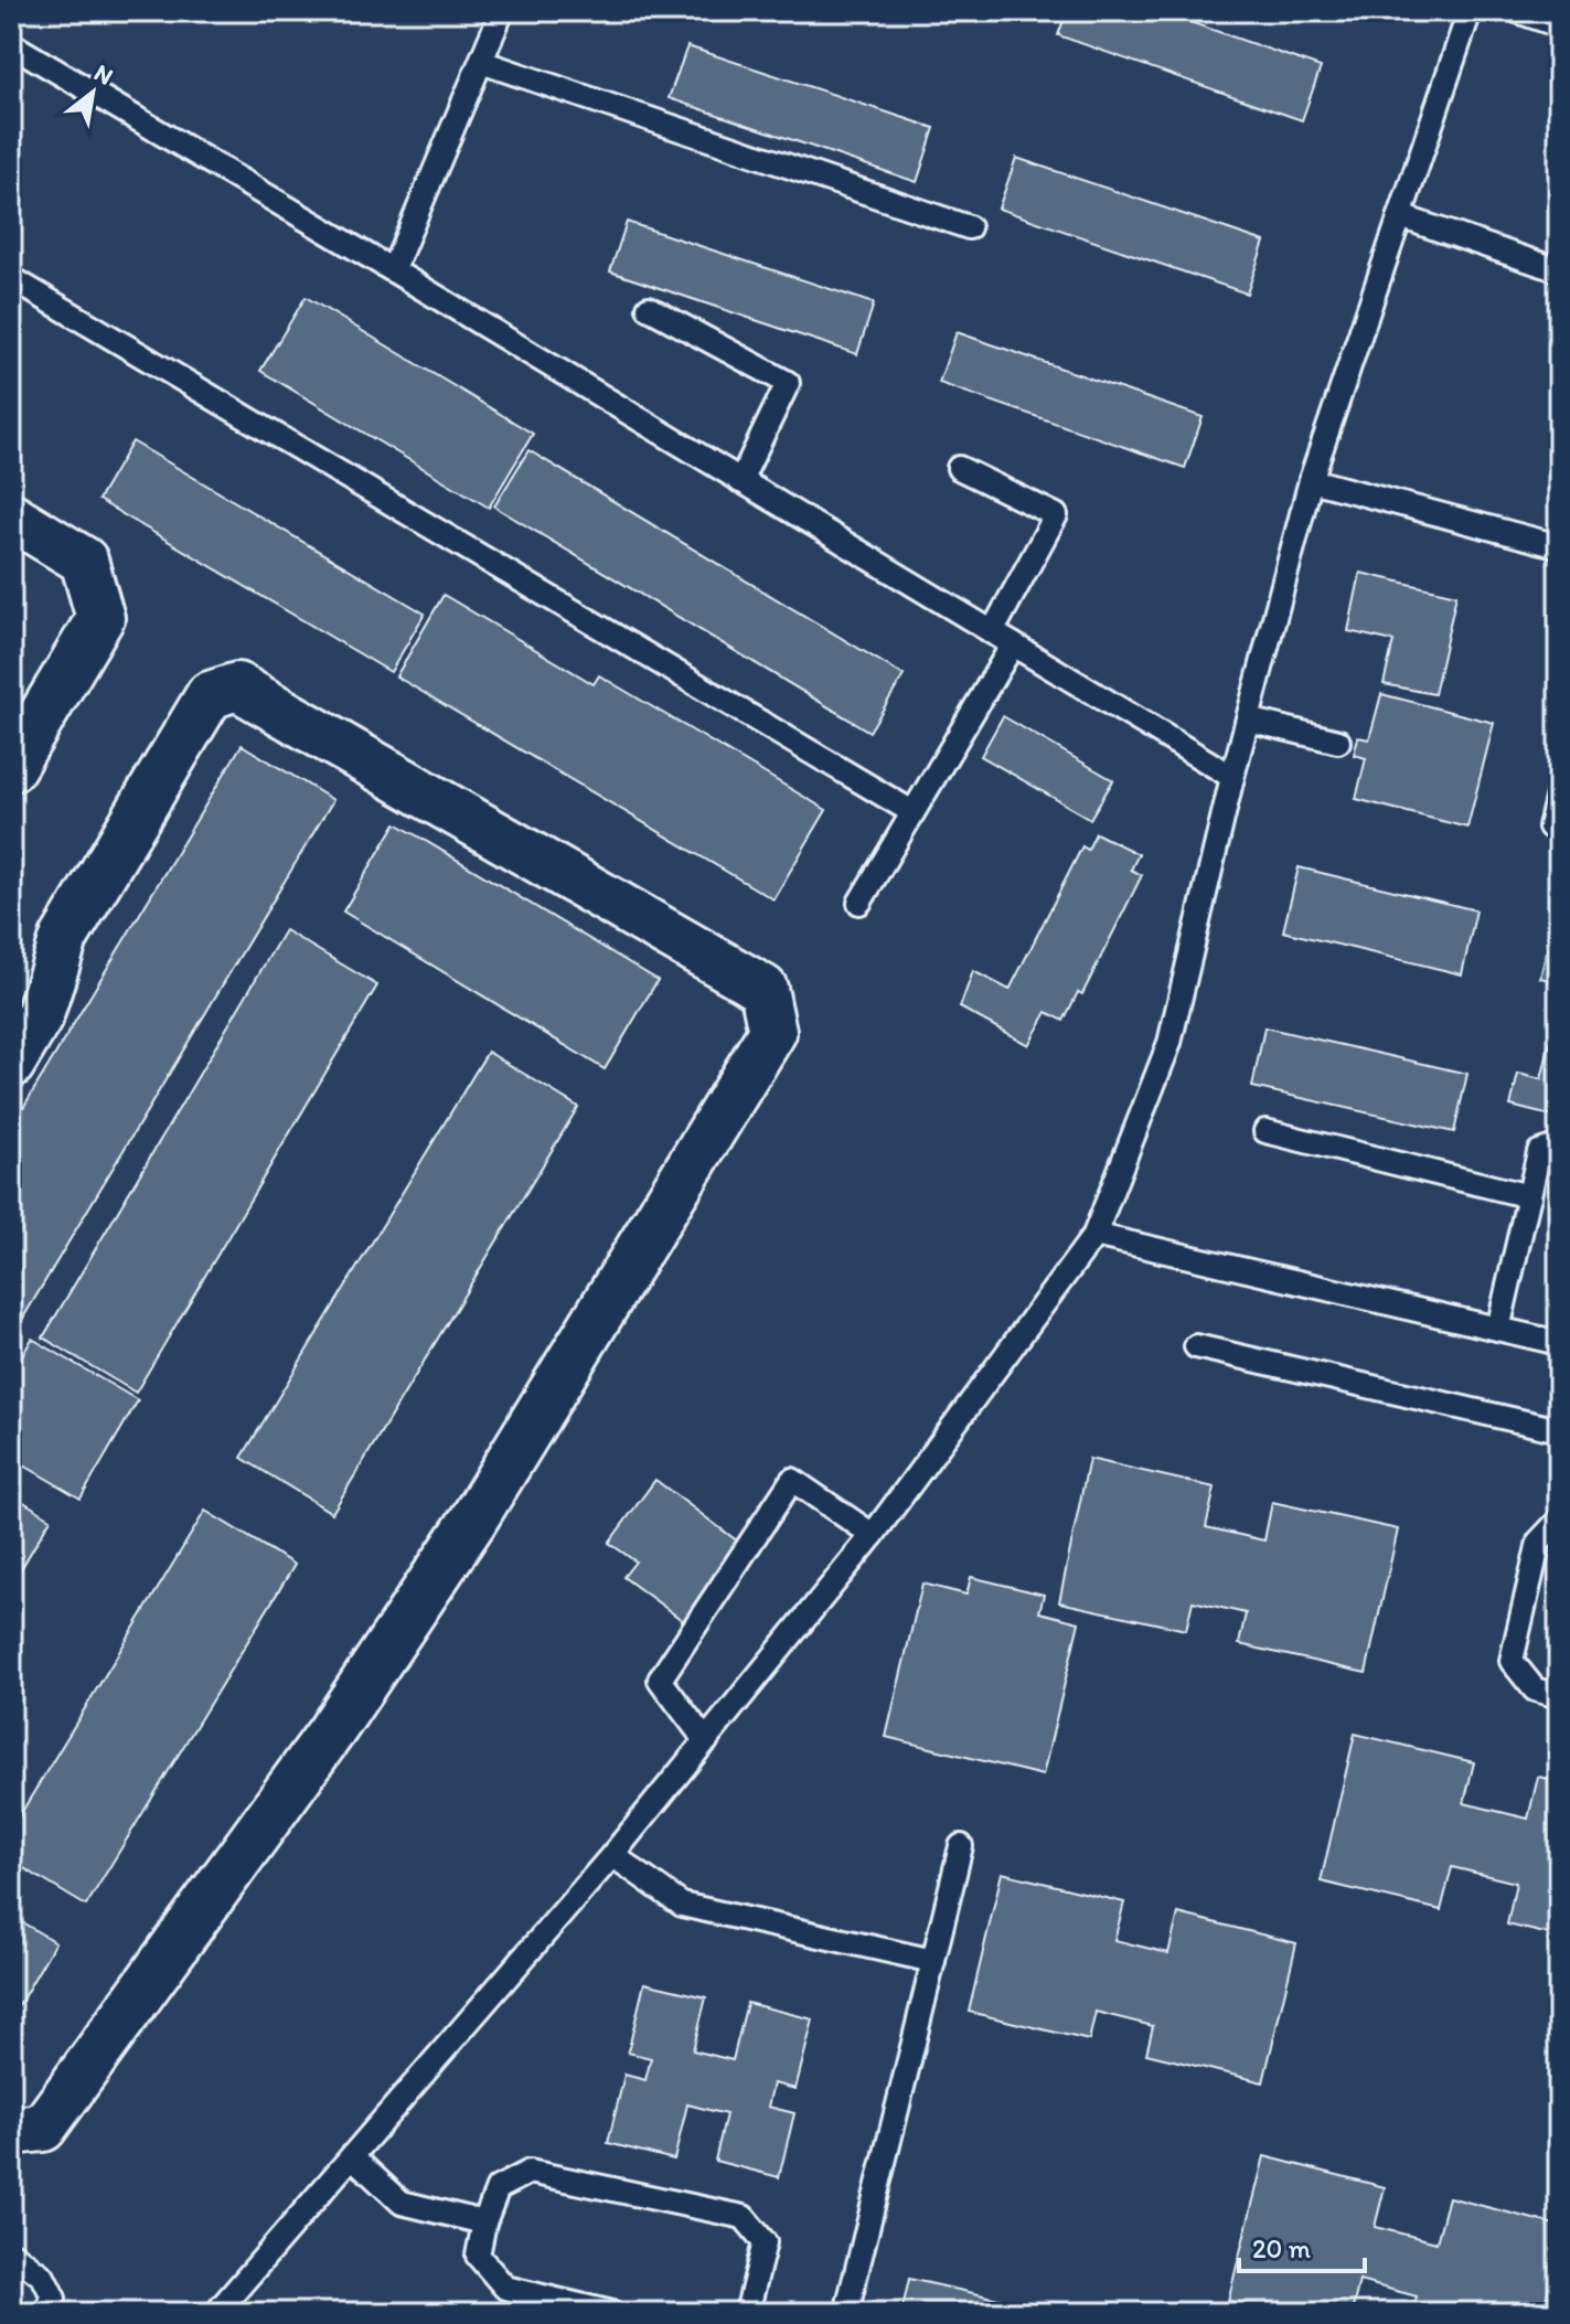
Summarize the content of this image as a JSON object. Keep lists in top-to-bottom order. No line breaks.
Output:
{"scale_bar":"20 m","north":"top right"}
